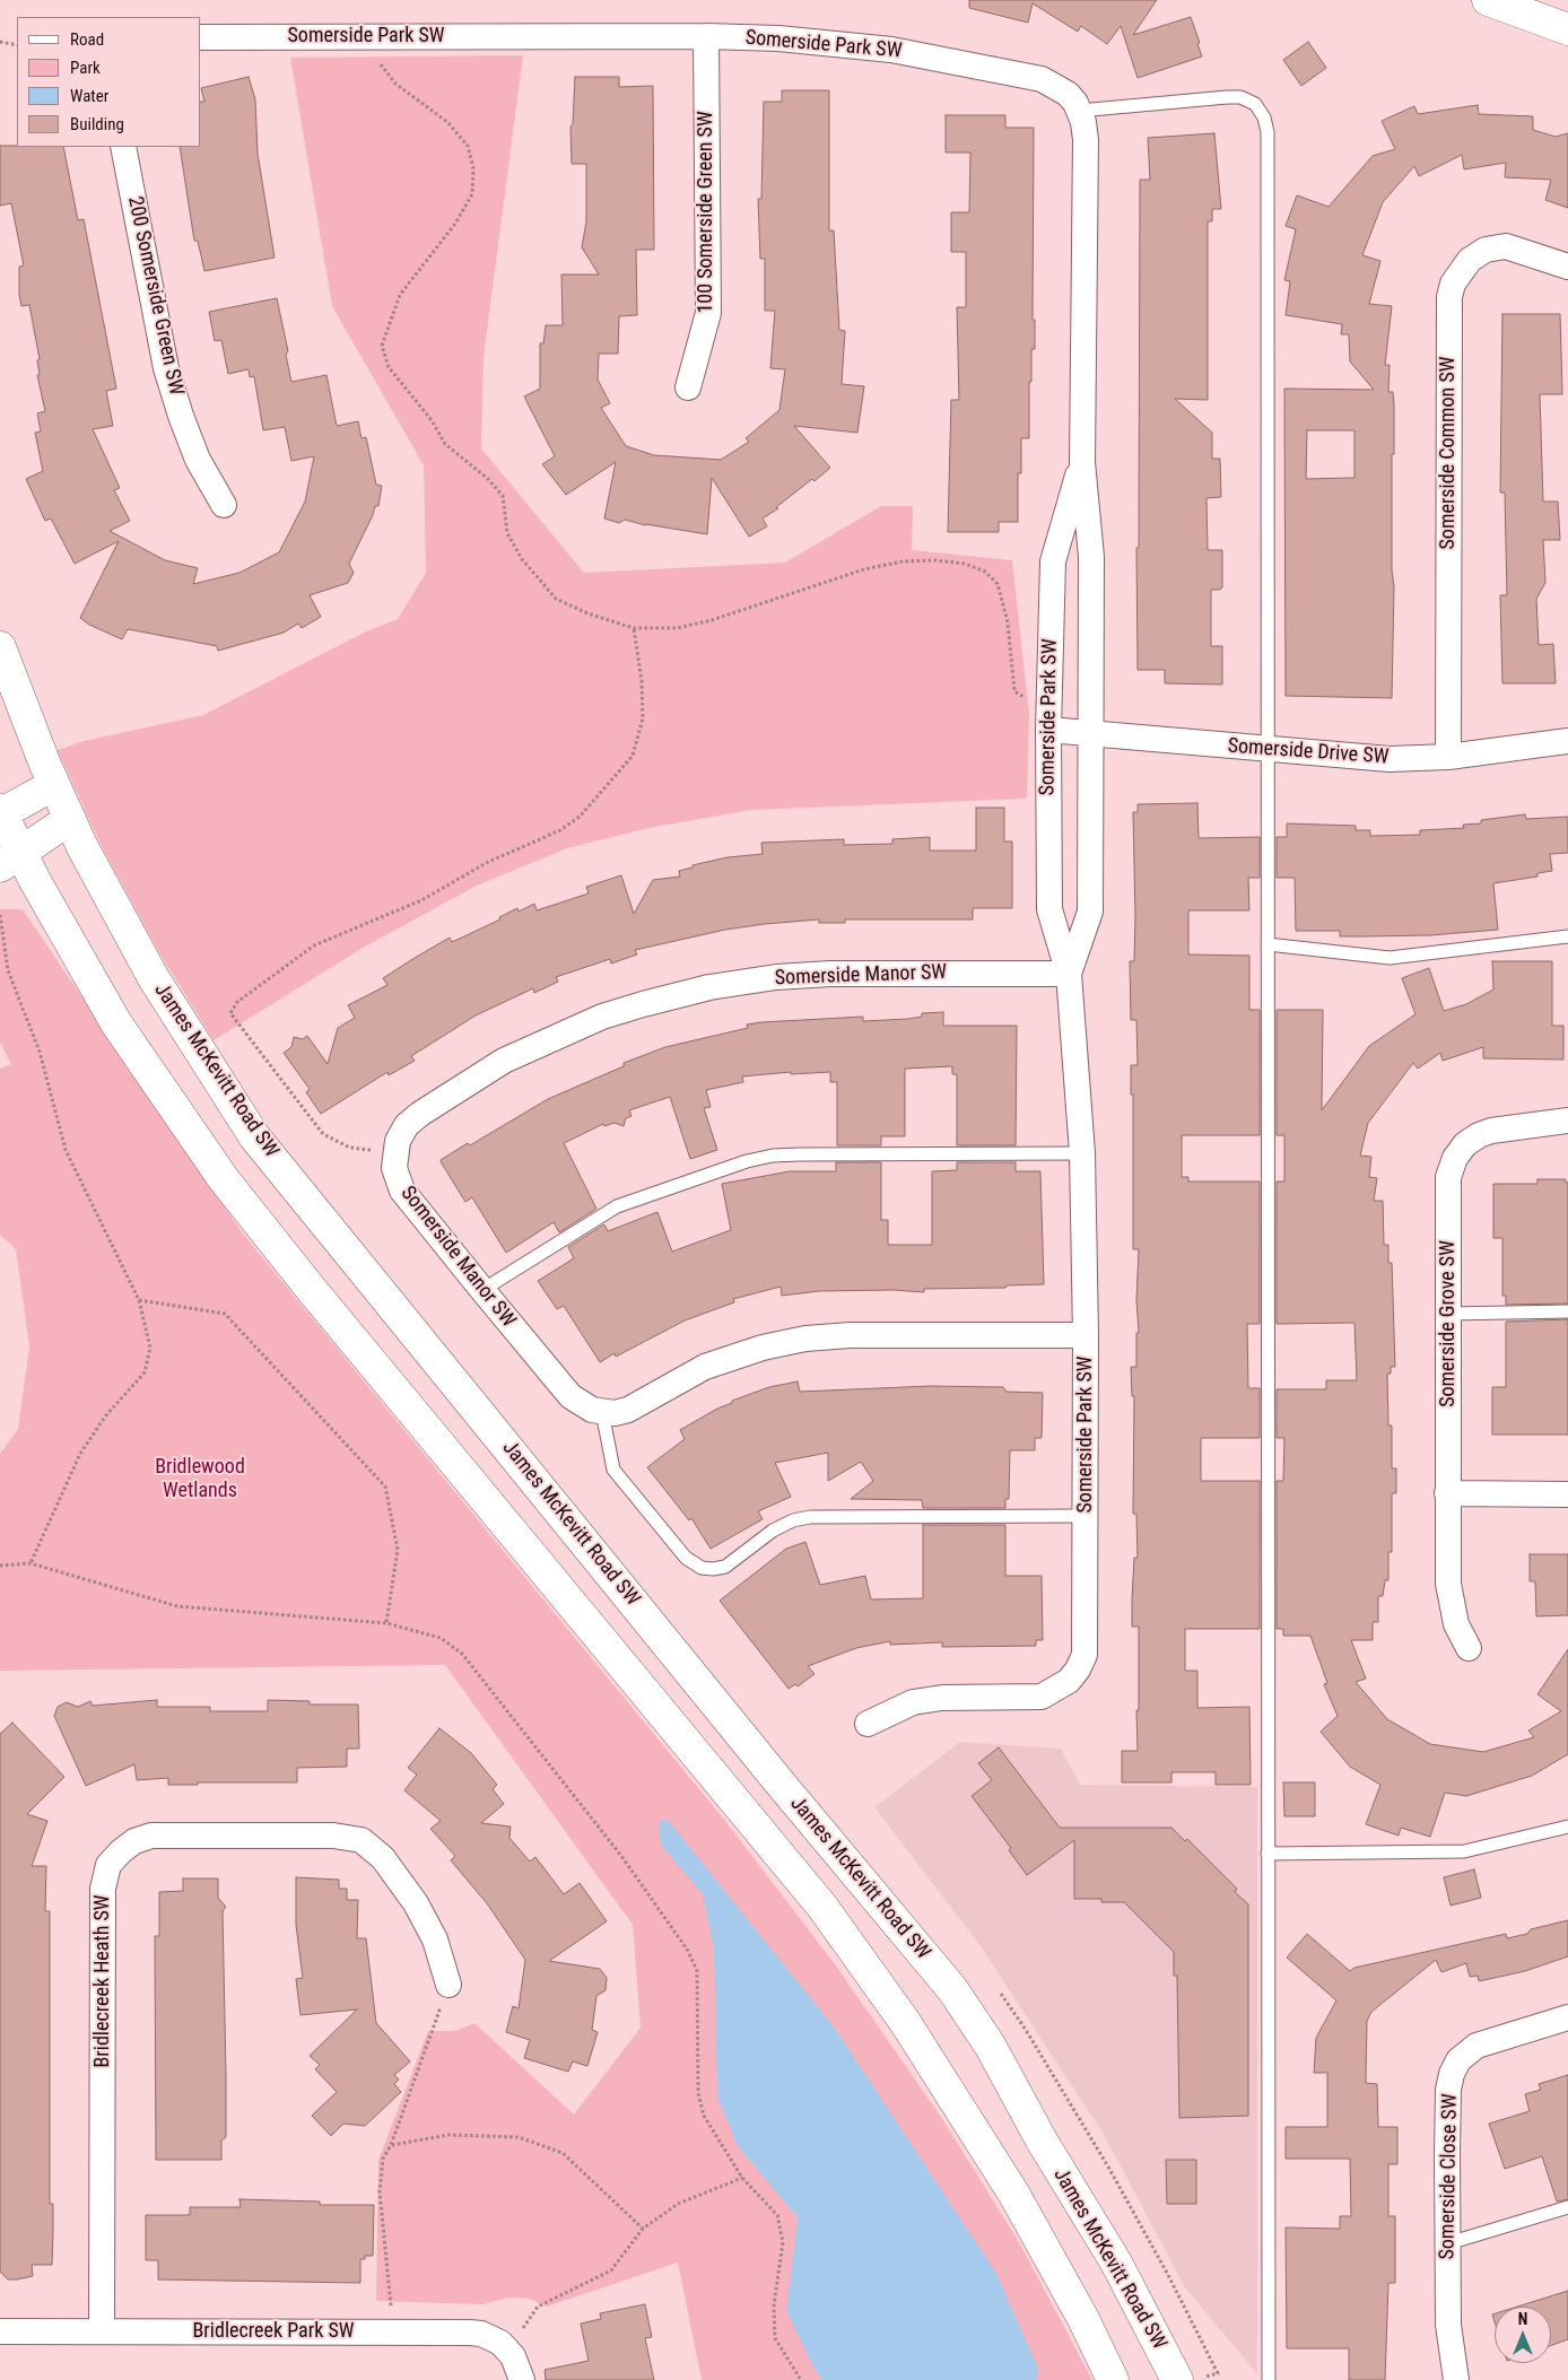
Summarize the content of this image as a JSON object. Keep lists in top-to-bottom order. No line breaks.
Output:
{"streets":{"main road":["James McKevitt Road SW"],"street":["Somerside Park SW","100 Somerside Green SW","200 Somerside Green SW","Somerside Common SW","Somerside Drive SW","Somerside Manor SW","Somerside Grove SW","Bridlecreek Heath SW","Somerside Close SW","Bridlecreek Park SW"]},"crossings":[["Somerside Park SW","100 Somerside Green SW"],["Somerside Park SW","Somerside Drive SW"],["Somerside Park SW","Somerside Manor SW"],["Somerside Common SW","Somerside Drive SW"],["Bridlecreek Heath SW","Bridlecreek Park SW"]],"parks":["Bridlewood Wetlands"],"legend":["Road","Park","Water","Building"],"north":"top"}
